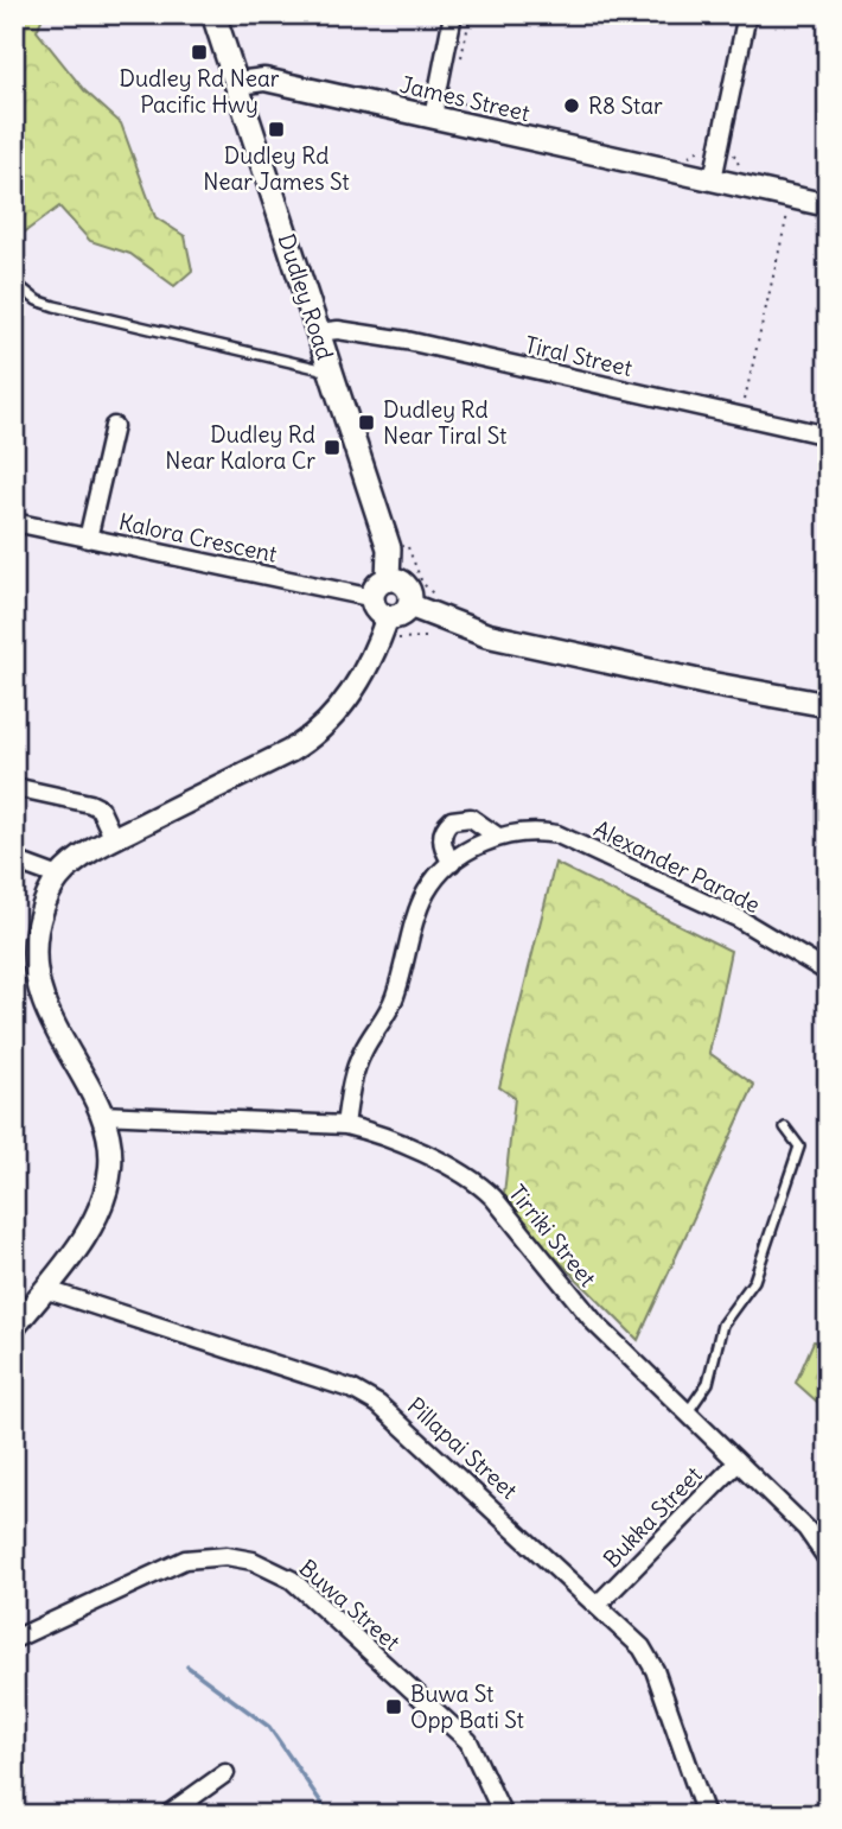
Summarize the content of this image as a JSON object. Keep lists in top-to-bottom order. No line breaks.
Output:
{"streets":{"main road":["Dudley Road"],"street":["James Street","Tiral Street","Kalora Crescent","Alexander Parade","Tirriki Street","Pillapai Street","Bukka Street","Buwa Street"]},"crossings":[["James Street","Dudley Road"],["Dudley Road","Tiral Street"],["Dudley Road","Kalora Crescent"],["Alexander Parade","Tirriki Street"],["Tirriki Street","Bukka Street"],["Pillapai Street","Bukka Street"]],"places":{"transit":["Dudley Rd Near Pacific Hwy","Dudley Rd Near James St","Dudley Rd Near Tiral St","Dudley Rd Near Kalora Cr","Buwa St Opp Bati St"],"other":["R8 Star"]}}
